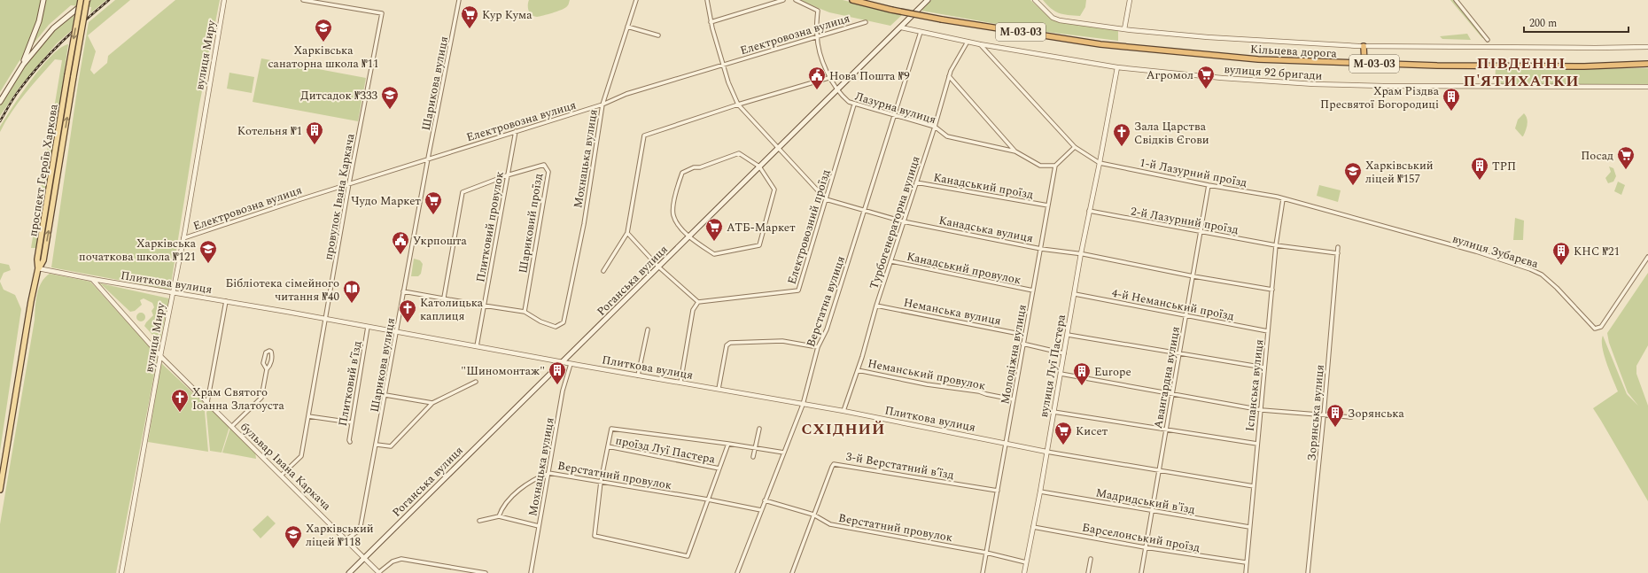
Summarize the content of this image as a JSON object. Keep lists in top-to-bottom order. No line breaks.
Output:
{"streets":{"highway":["М-03-03","Кільцева дорога"],"main road":["проспект Героїв Харкова","Роганська вулиця"],"street":["Електровозна вулиця","вулиця Миру","вулиця 92 бригади","Шарикова вулиця","Лазурна вулиця","Мохнацька вулиця","1-й Лазурний проїзд","Канадський проїзд","провулок Івана Каркача","2-й Лазурний проїзд","Турбогенераторна вулиця","Шариковий проїзд","Плитковий провулок","Електровозний проїзд","Канадська вулиця","вулиця Зубарєва","Канадський провулок","Плиткова вулиця","Верстатна вулиця","4-й Неманський проїзд","Неманська вулиця","Молодіжна вулиця","вулиця Луї Пастера","Неманський провулок","Авангардна вулиця","Плитковий в’їзд","Іспанська вулиця","Зорянська вулиця","проїзд Луї Пастера","3-й Верстатний в’їзд","бульвар Івана Каркача","Верстатний провулок","Мадридський в'їзд","Барселонський проїзд"]},"crossings":[["Електровозна вулиця","вулиця Миру"],["Електровозна вулиця","Шарикова вулиця"],["Електровозна вулиця","Лазурна вулиця"],["Електровозна вулиця","Мохнацька вулиця"],["Електровозна вулиця","провулок Івана Каркача"],["Електровозна вулиця","Плитковий провулок"],["вулиця Миру","Плиткова вулиця"],["вулиця Миру","бульвар Івана Каркача"],["вулиця 92 бригади","Турбогенераторна вулиця"],["вулиця 92 бригади","Роганська вулиця"],["вулиця 92 бригади","Верстатна вулиця"],["вулиця 92 бригади","вулиця Луї Пастера"],["Шарикова вулиця","Плиткова вулиця"],["Шарикова вулиця","бульвар Івана Каркача"],["Лазурна вулиця","Турбогенераторна вулиця"],["Лазурна вулиця","Електровозний проїзд"],["Лазурна вулиця","Роганська вулиця"],["Лазурна вулиця","Верстатна вулиця"],["Лазурна вулиця","Молодіжна вулиця"],["Мохнацька вулиця","Шариковий проїзд"],["Мохнацька вулиця","Плиткова вулиця"],["Мохнацька вулиця","Верстатний провулок"],["проспект Героїв Харкова","Плиткова вулиця"],["1-й Лазурний проїзд","вулиця Зубарєва"],["1-й Лазурний проїзд","вулиця Луї Пастера"],["1-й Лазурний проїзд","Авангардна вулиця"],["1-й Лазурний проїзд","Іспанська вулиця"],["Канадський проїзд","Турбогенераторна вулиця"],["Канадський проїзд","Молодіжна вулиця"],["провулок Івана Каркача","Плиткова вулиця"],["провулок Івана Каркача","бульвар Івана Каркача"],["2-й Лазурний проїзд","вулиця Луї Пастера"],["2-й Лазурний проїзд","Авангардна вулиця"],["2-й Лазурний проїзд","Іспанська вулиця"],["Турбогенераторна вулиця","Канадська вулиця"],["Турбогенераторна вулиця","Канадський провулок"],["Турбогенераторна вулиця","Плиткова вулиця"],["Турбогенераторна вулиця","Неманська вулиця"],["Турбогенераторна вулиця","Неманський провулок"],["Шариковий проїзд","Плитковий провулок"],["Плитковий провулок","Плиткова вулиця"],["Електровозний проїзд","Канадська вулиця"],["Канадська вулиця","Верстатна вулиця"],["Канадська вулиця","Молодіжна вулиця"],["Канадська вулиця","вулиця Луї Пастера"],["Канадська вулиця","Авангардна вулиця"],["Канадська вулиця","Іспанська вулиця"],["вулиця Зубарєва","Іспанська вулиця"],["Канадський провулок","Молодіжна вулиця"],["Роганська вулиця","Плиткова вулиця"],["Роганська вулиця","бульвар Івана Каркача"],["Плиткова вулиця","Верстатна вулиця"],["Плиткова вулиця","Молодіжна вулиця"],["Плиткова вулиця","вулиця Луї Пастера"],["Плиткова вулиця","Авангардна вулиця"],["Плиткова вулиця","Плитковий в’їзд"],["Плиткова вулиця","Іспанська вулиця"],["Плиткова вулиця","бульвар Івана Каркача"],["Верстатна вулиця","Верстатний провулок"],["4-й Неманський проїзд","вулиця Луї Пастера"],["4-й Неманський проїзд","Авангардна вулиця"],["4-й Неманський проїзд","Іспанська вулиця"],["Неманська вулиця","Молодіжна вулиця"],["Молодіжна вулиця","Неманський провулок"],["Молодіжна вулиця","3-й Верстатний в’їзд"],["Молодіжна вулиця","Верстатний провулок"],["вулиця Луї Пастера","Верстатний провулок"],["вулиця Луї Пастера","Мадридський в'їзд"],["вулиця Луї Пастера","Барселонський проїзд"],["Авангардна вулиця","Мадридський в'їзд"],["Авангардна вулиця","Барселонський проїзд"],["Іспанська вулиця","Мадридський в'їзд"],["Іспанська вулиця","Барселонський проїзд"],["3-й Верстатний в’їзд","Верстатний провулок"]],"districts":["ПІВДЕННІ П'ЯТИХАТКИ","СХІДНИЙ"],"places":{"supermarket":["Кур Кума","Агромол","Посад","Чудо Маркет","АТБ-Маркет","Кисет"],"school or university":["Харківська санаторна школа №11","Дитсадок №333","Харківський ліцей №157","Харківська початкова школа №121","Харківський ліцей №118"],"public building":["Нова Пошта №9","Укрпошта"],"building":["Храм Різдва Пресвятої Богородиці","Котельня №1","ТРП","КНС №21","\"Шиномонтаж\"","Europe","Зорянська"],"church":["Зала Царства Свідків Єгови","Католицька каплиця","Храм Святого Іоанна Златоуста"],"library":["Бібліотека сімейного читання №40"]},"scale_bar":"200 m"}
